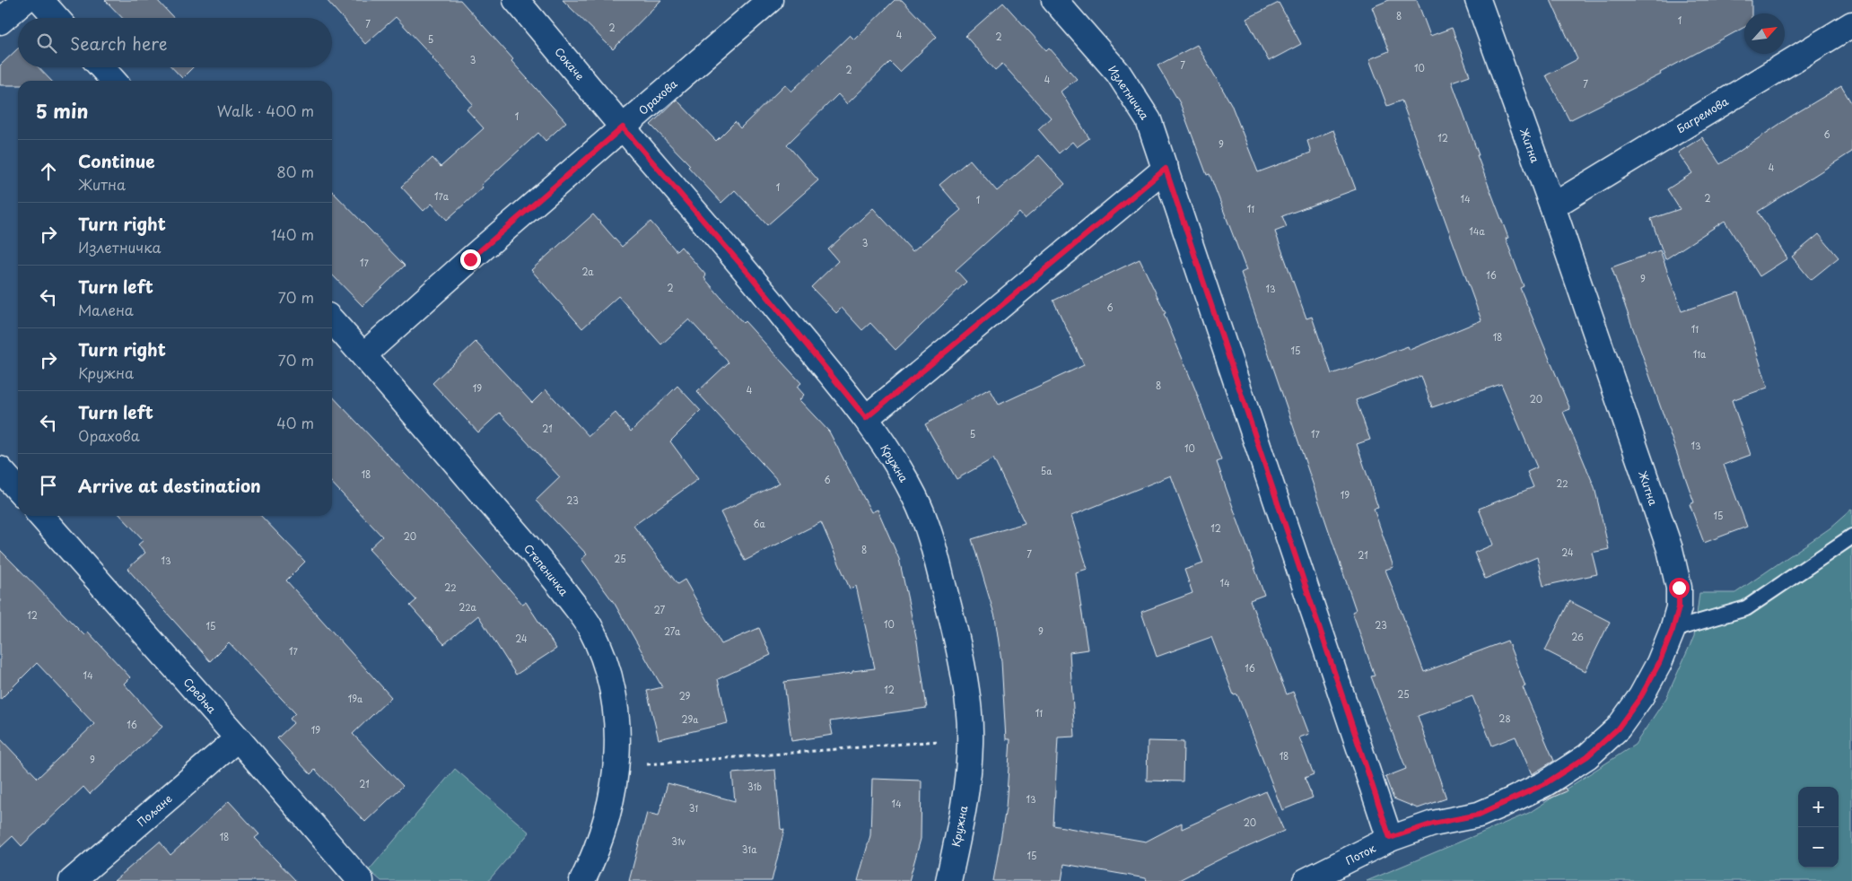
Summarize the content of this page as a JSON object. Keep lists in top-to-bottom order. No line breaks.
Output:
{"streets":{"street":["Сокаче","Излетничка","Орахова","Багремова","Житна","Кружна","Степеничка","Средња","Пољане","Поток"]},"crossings":[["Сокаче","Орахова"],["Сокаче","Кружна"],["Излетничка","Житна"],["Излетничка","Поток"],["Орахова","Кружна"],["Орахова","Степеничка"],["Багремова","Житна"],["Житна","Поток"],["Средња","Пољане"]],"house_numbers":["8","1","7","2","4","2","5","3","7","10","2","4","7","1","6","12","9","4","1","17a","2","14","1","11","14a","3","17","2a","16","9","2","13","6","11","18","15","11a","8","19","4","20","21","5","17","13","10","5a","18","6","22","19","23","15","6a","12","20","8","24","7","21","25","13","14","22","22a","27","12","10","23","15","27a","9","26","24","17","16","14","12","25","29","19a","11","28","29a","16","19","18","9","21","31b","13","14","31","20","18","31v","31a","15"],"north":"top right","page":{"search":"Search here","heading":["5 min","Walk · 400 m"],"list":[["Continue","Житна","80 m"],["Turn right","Излетничка","140 m"],["Turn left","Малена","70 m"],["Turn right","Кружна","70 m"],["Turn left","Орахова","40 m"],"Arrive at destination"],"map_buttons":["+","−"]}}
